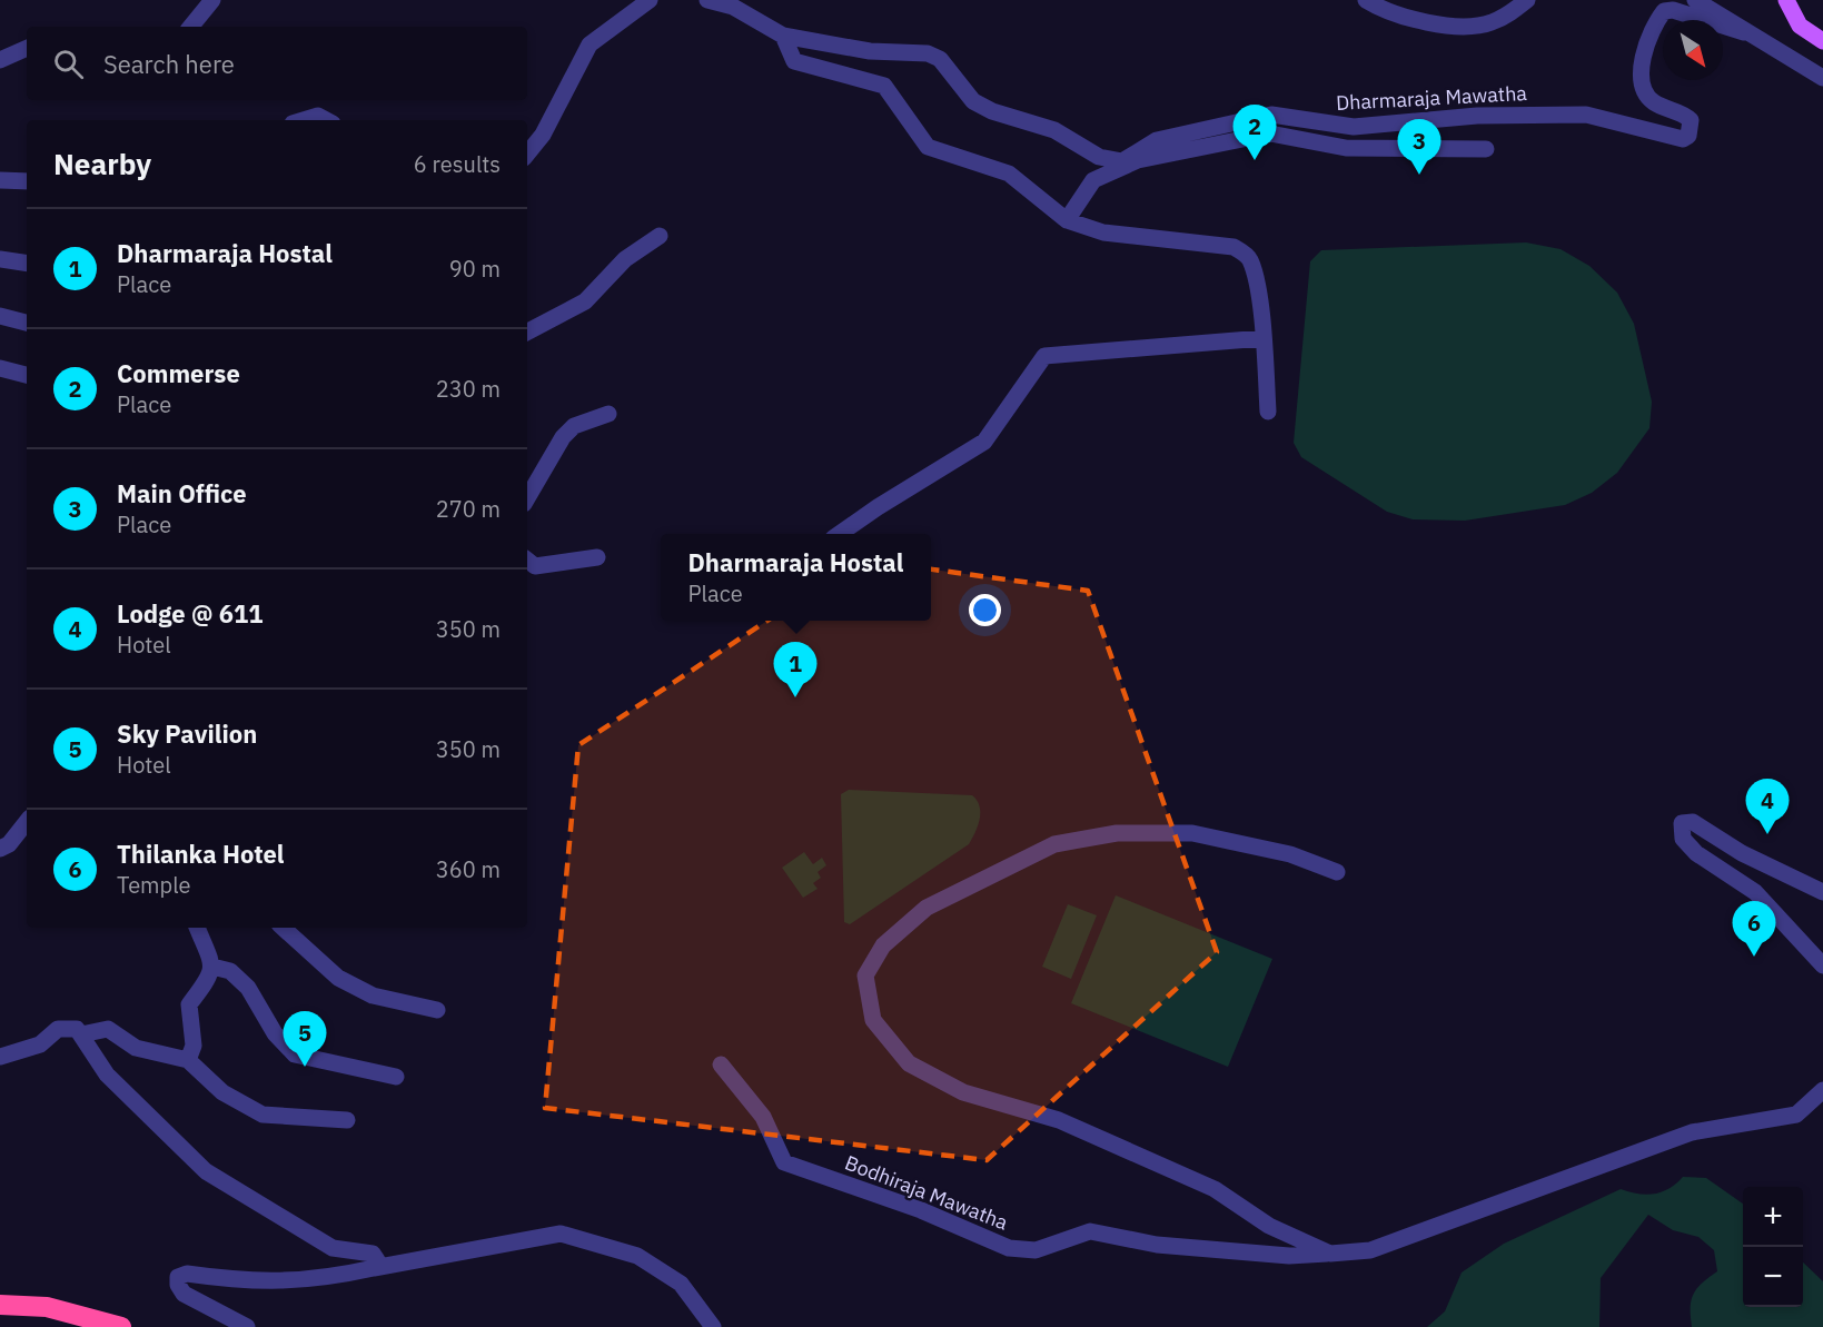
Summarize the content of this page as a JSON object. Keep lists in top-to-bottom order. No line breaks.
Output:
{"streets":{"street":["Dharmaraja Mawatha","Bodhiraja Mawatha"]},"north":"bottom right","page":{"search":"Search here","pins":["2","3","1","4","6","5"],"heading":["Nearby","6 results"],"list":[{"mark":"1","name":"Dharmaraja Hostal","note":"Place","value":"90 m"},{"mark":"2","name":"Commerse","note":"Place","value":"230 m"},{"mark":"3","name":"Main Office","note":"Place","value":"270 m"},{"mark":"4","name":"Lodge @ 611","note":"Hotel","value":"350 m"},{"mark":"5","name":"Sky Pavilion","note":"Hotel","value":"350 m"},{"mark":"6","name":"Thilanka Hotel","note":"Temple","value":"360 m"}],"popup":["Dharmaraja Hostal","Place"],"map_buttons":["+","−"]}}
